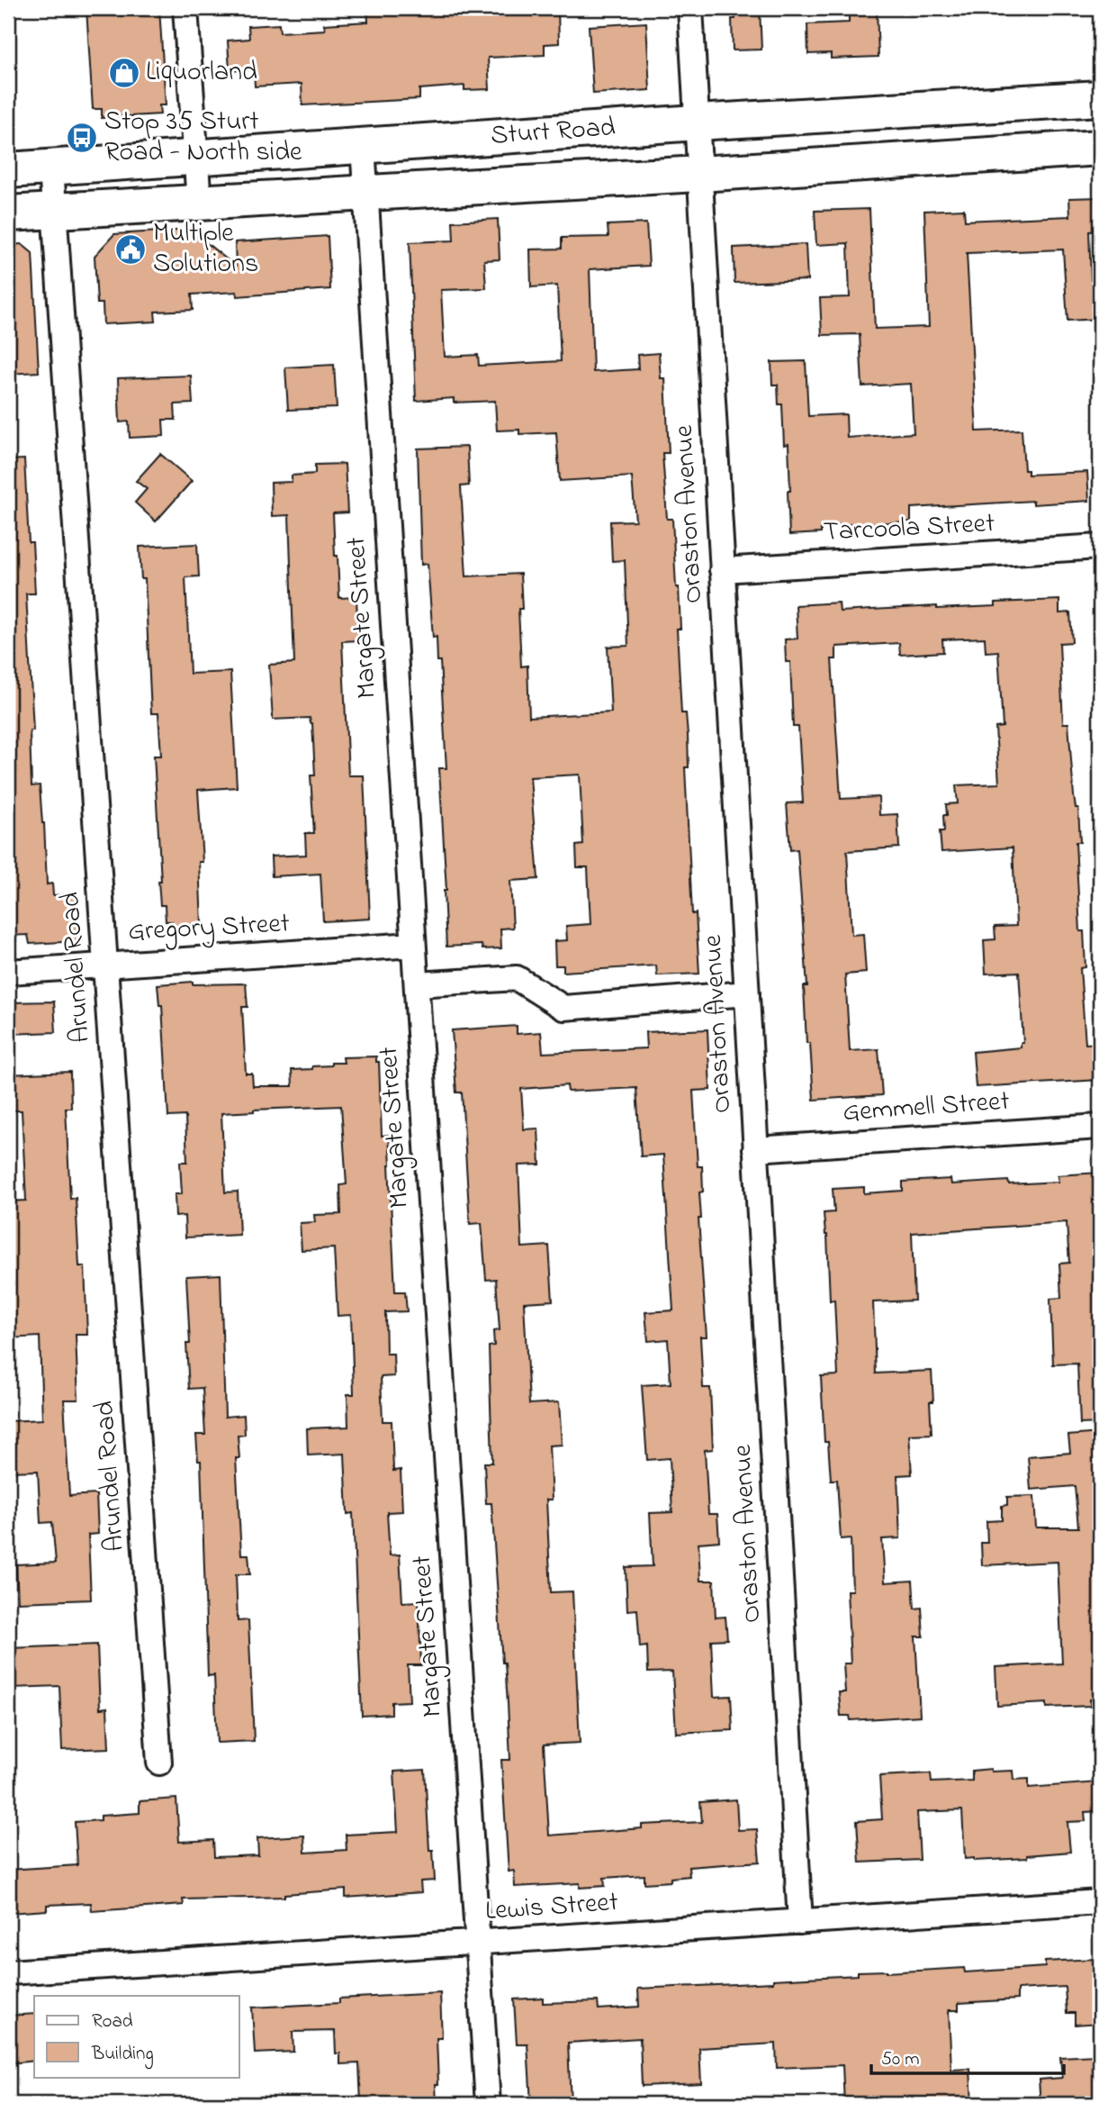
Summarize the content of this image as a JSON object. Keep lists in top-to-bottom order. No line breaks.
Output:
{"streets":{"main road":["Sturt Road"],"street":["Oraston Avenue","Tarcoola Street","Margate Street","Gregory Street","Arundel Road","Gemmell Street","Lewis Street"]},"crossings":[["Sturt Road","Oraston Avenue"],["Sturt Road","Margate Street"],["Sturt Road","Arundel Road"],["Oraston Avenue","Tarcoola Street"],["Oraston Avenue","Gemmell Street"],["Oraston Avenue","Lewis Street"],["Margate Street","Gregory Street"],["Margate Street","Lewis Street"],["Gregory Street","Arundel Road"]],"places":{"shop":["Liquorland"],"bus stop":["Stop 35 Sturt Road - North side"],"public building":["Multiple Solutions"]},"legend":["Road","Building"],"scale_bar":"50 m"}
